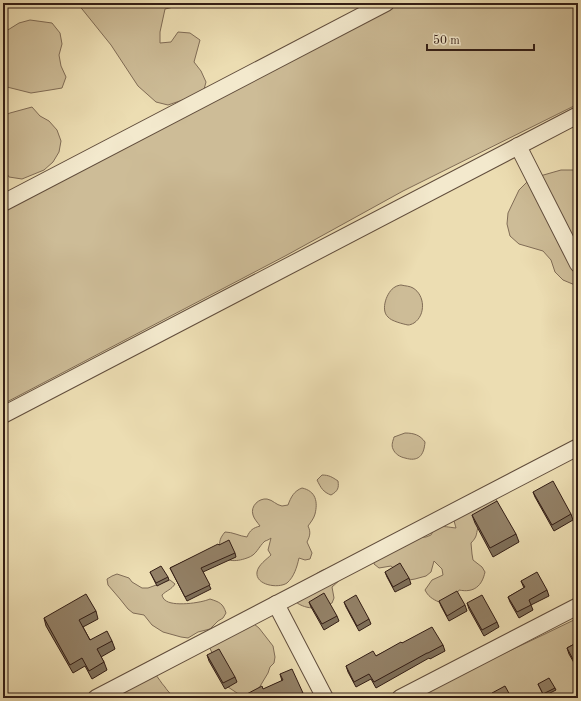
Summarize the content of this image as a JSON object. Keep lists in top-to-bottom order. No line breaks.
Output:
{"scale_bar":"50 m"}
